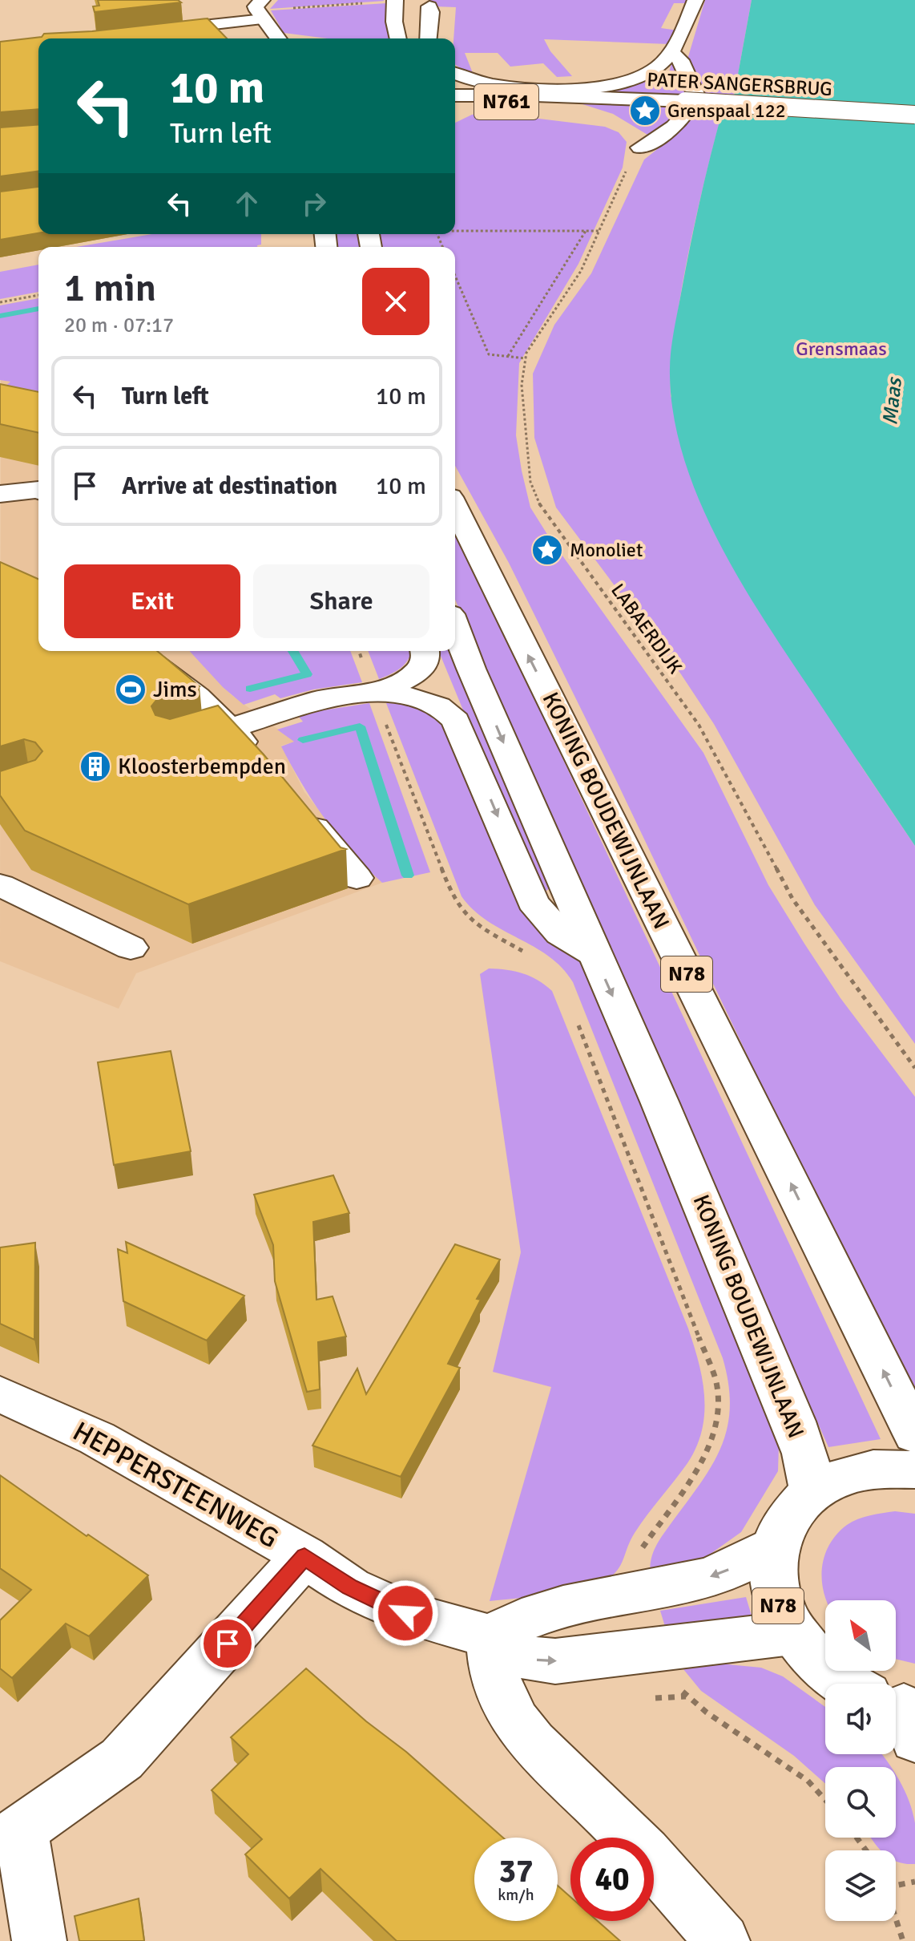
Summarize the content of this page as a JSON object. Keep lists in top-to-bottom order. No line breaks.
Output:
{"streets":{"main road":["PATER SANGERSBRUG","N761","KONING BOUDEWIJNLAAN","N78","HEPPERSTEENWEG"],"path":["LABAERDIJK"]},"crossings":[["KONING BOUDEWIJNLAAN","N78"],["N78","HEPPERSTEENWEG"]],"water":["Maas"],"parks":["Grensmaas"],"places":{"place":["Grenspaal 122","Monoliet"],"sports":["Jims"],"building":["Kloosterbempden"]},"north":"top left","page":{"turn":["10 m","Turn left"],"heading":["1 min","20 m · 07:17"],"list":[{"name":"Turn left","value":"10 m"},{"name":"Arrive at destination","value":"10 m"}],"buttons":["Exit","Share"],"speed":"37 km/h","limit":"40"}}
